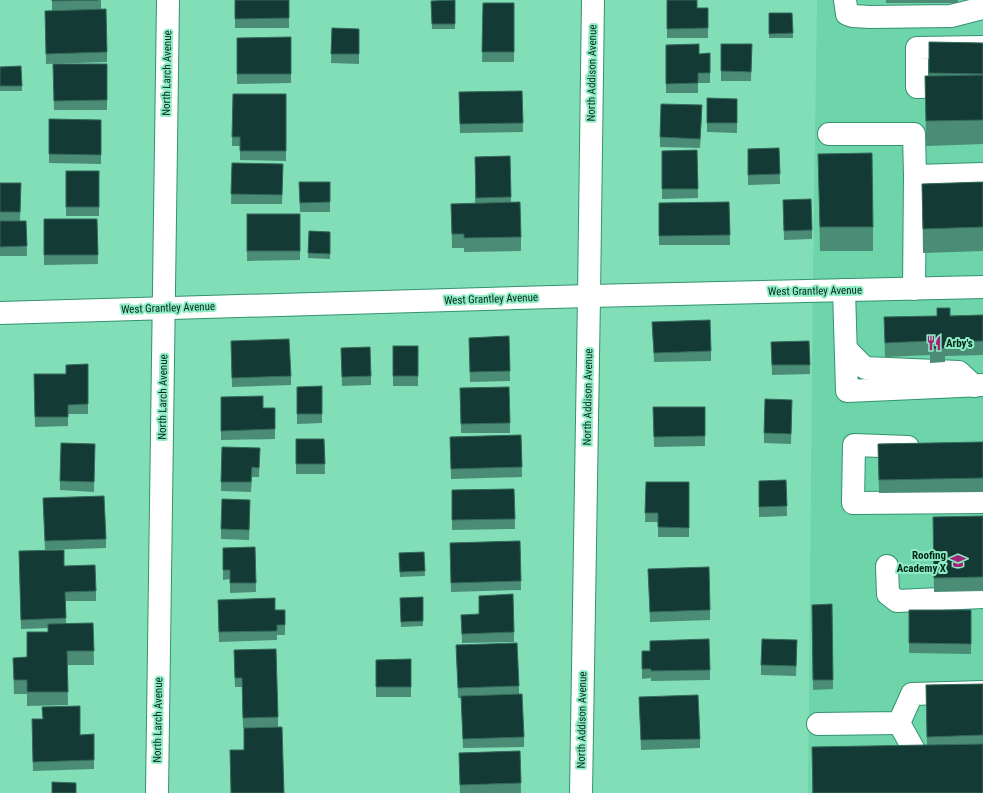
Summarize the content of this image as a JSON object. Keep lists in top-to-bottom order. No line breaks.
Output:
{"streets":{"street":["North Larch Avenue","North Addison Avenue","West Grantley Avenue"]},"crossings":[["North Larch Avenue","West Grantley Avenue"],["North Addison Avenue","West Grantley Avenue"]],"places":{"restaurant":["Arby's"],"school or university":["Roofing Academy X"]}}
